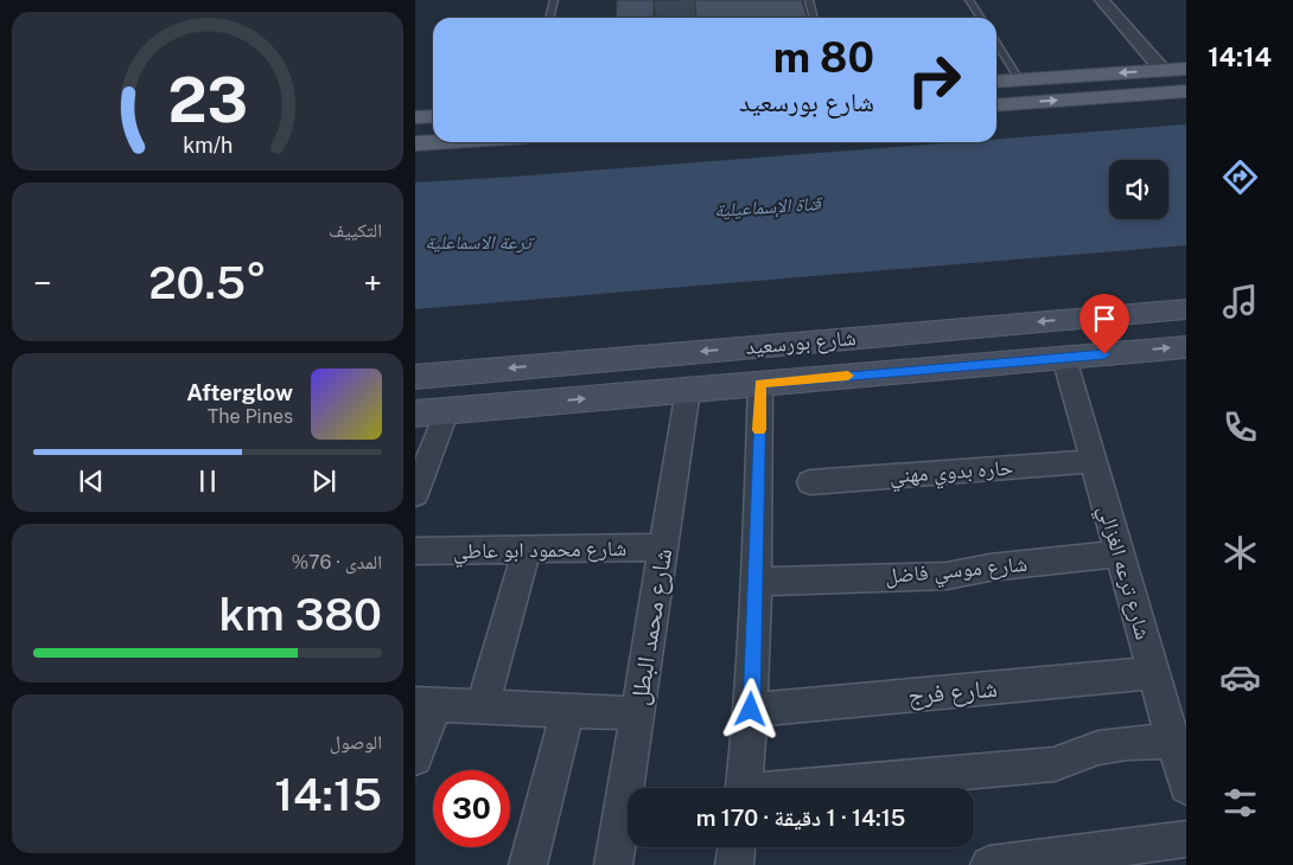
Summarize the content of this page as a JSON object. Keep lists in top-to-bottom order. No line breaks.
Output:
{"streets":{"main road":["شارع بورسعيد"],"street":["حاره بدوي مهني","شارع محمود ابو عاطي","شارع موسي فاضل","شارع ترعه الغزالي","شارع محمد البطل","شارع فرج"]},"crossings":[["شارع بورسعيد","شارع ترعه الغزالي"],["شارع بورسعيد","شارع محمد البطل"],["حاره بدوي مهني","شارع ترعه الغزالي"],["شارع محمود ابو عاطي","شارع محمد البطل"],["شارع موسي فاضل","شارع ترعه الغزالي"],["شارع ترعه الغزالي","شارع فرج"]],"water":["قناة الإسماعيلية","ترعة الاسماعلية"],"page":{"tabs":"14:14","turn":["80 m","شارع بورسعيد"],"tile":["التكييف",["المدى · 76%","380 km"],["الوصول","14:15"]],"heat":["−","20.5°","+"],"song":["Afterglow","The Pines"],"limit":"30","trip":"14:15 · 1 دقيقة · 170 m","gauge":["23","km/h"]}}
